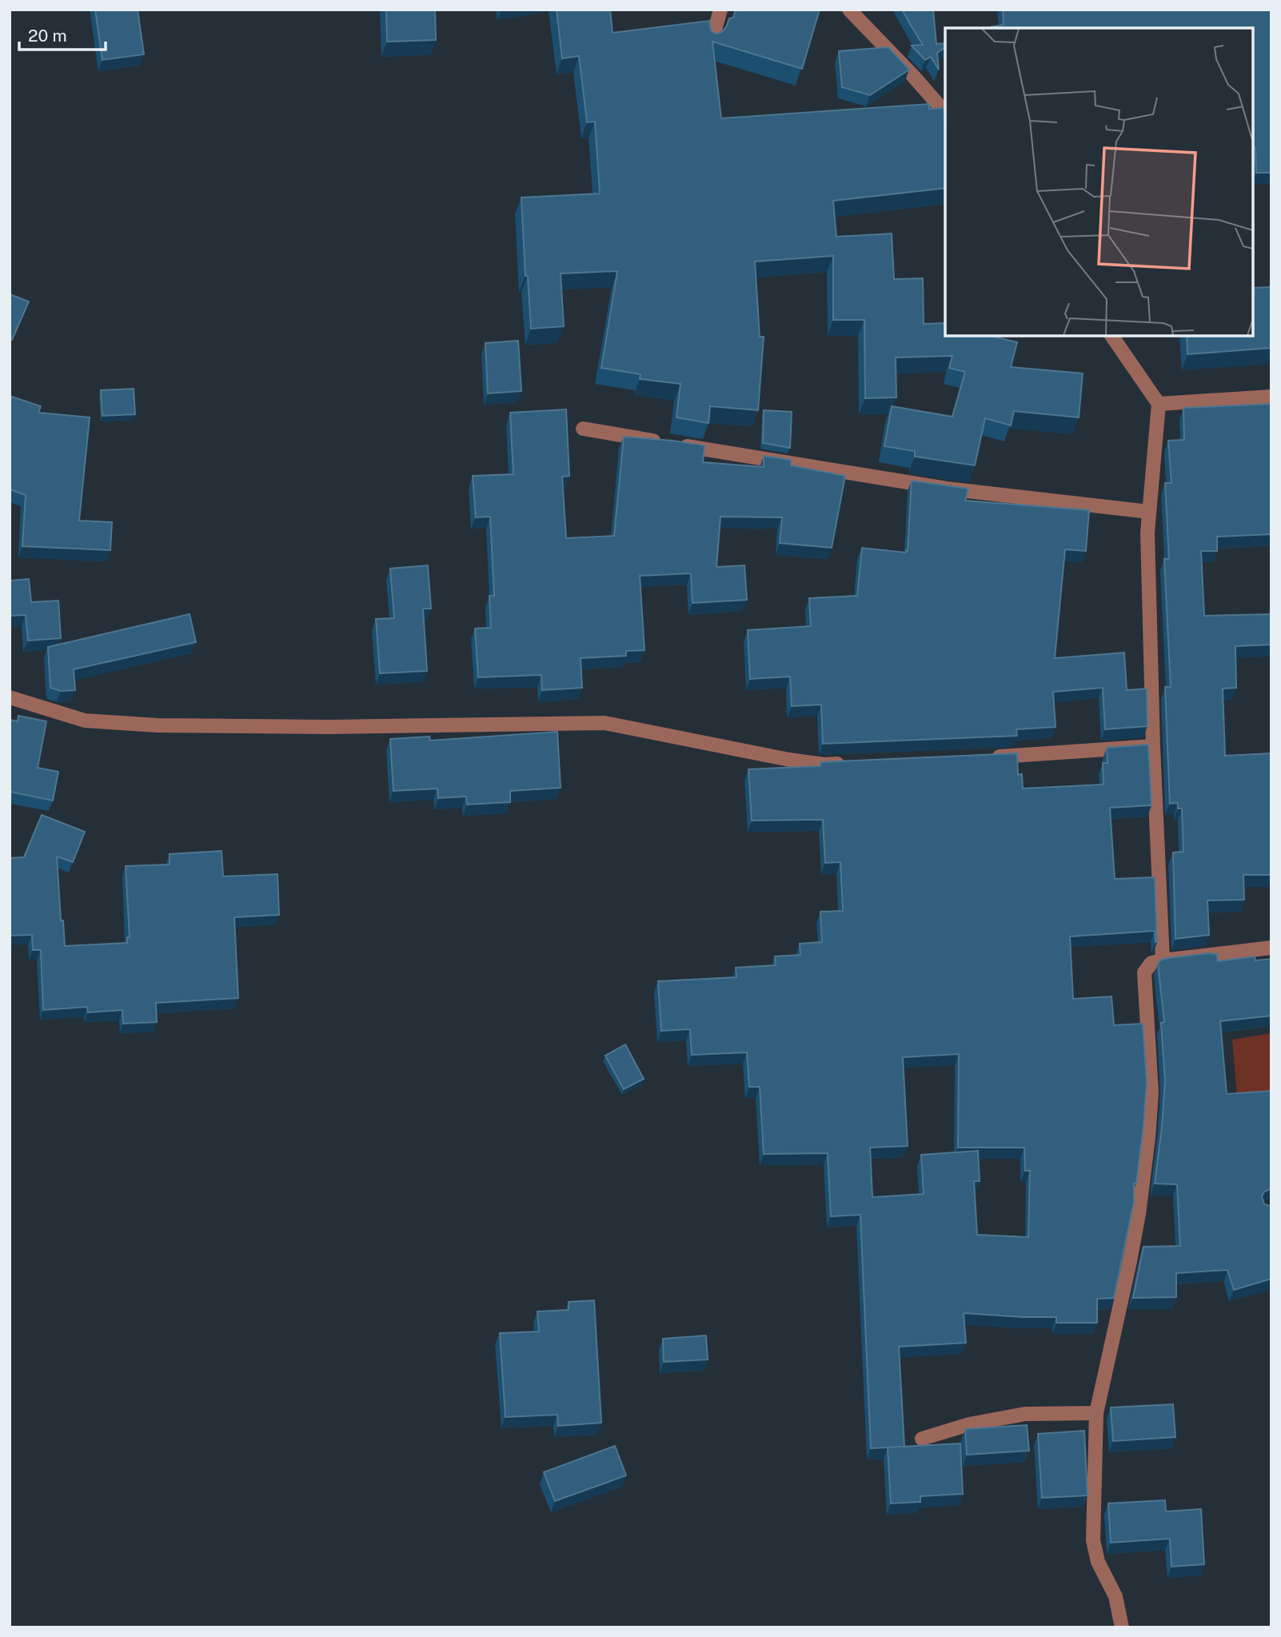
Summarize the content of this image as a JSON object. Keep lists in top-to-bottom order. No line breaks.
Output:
{"scale_bar":"20 m"}
